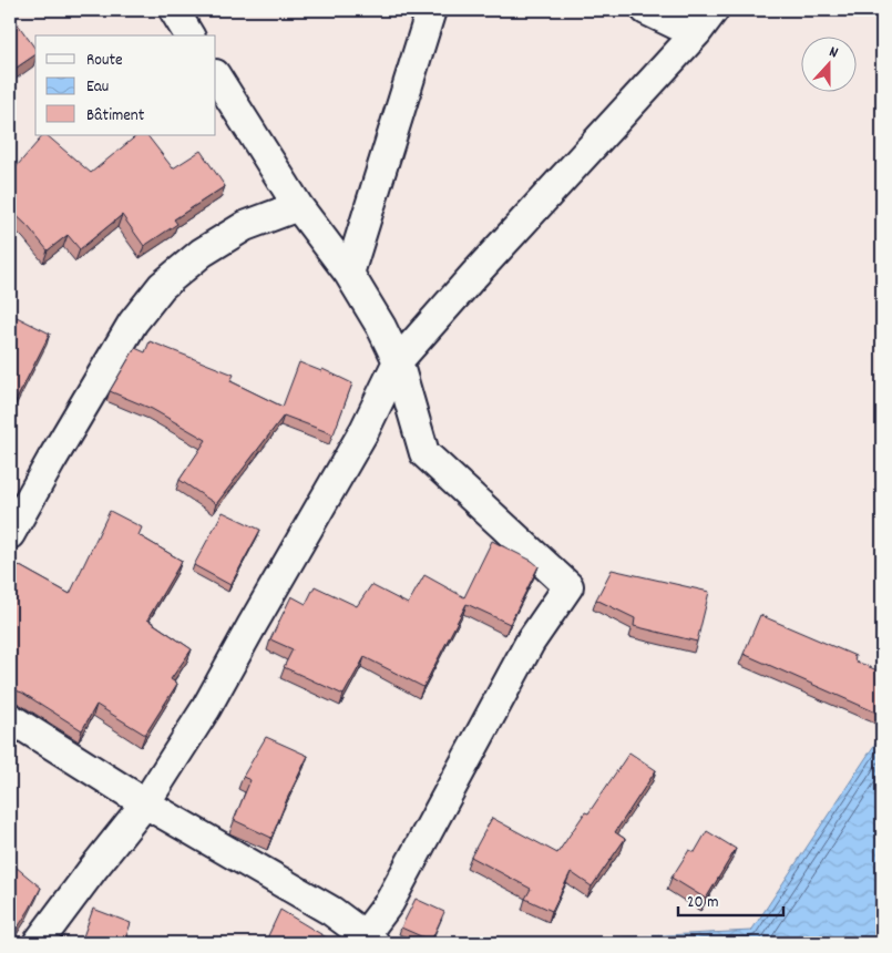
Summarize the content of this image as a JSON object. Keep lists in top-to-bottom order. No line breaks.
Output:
{"legend":["Route","Eau","Bâtiment"],"scale_bar":"20 m","north":"top"}
